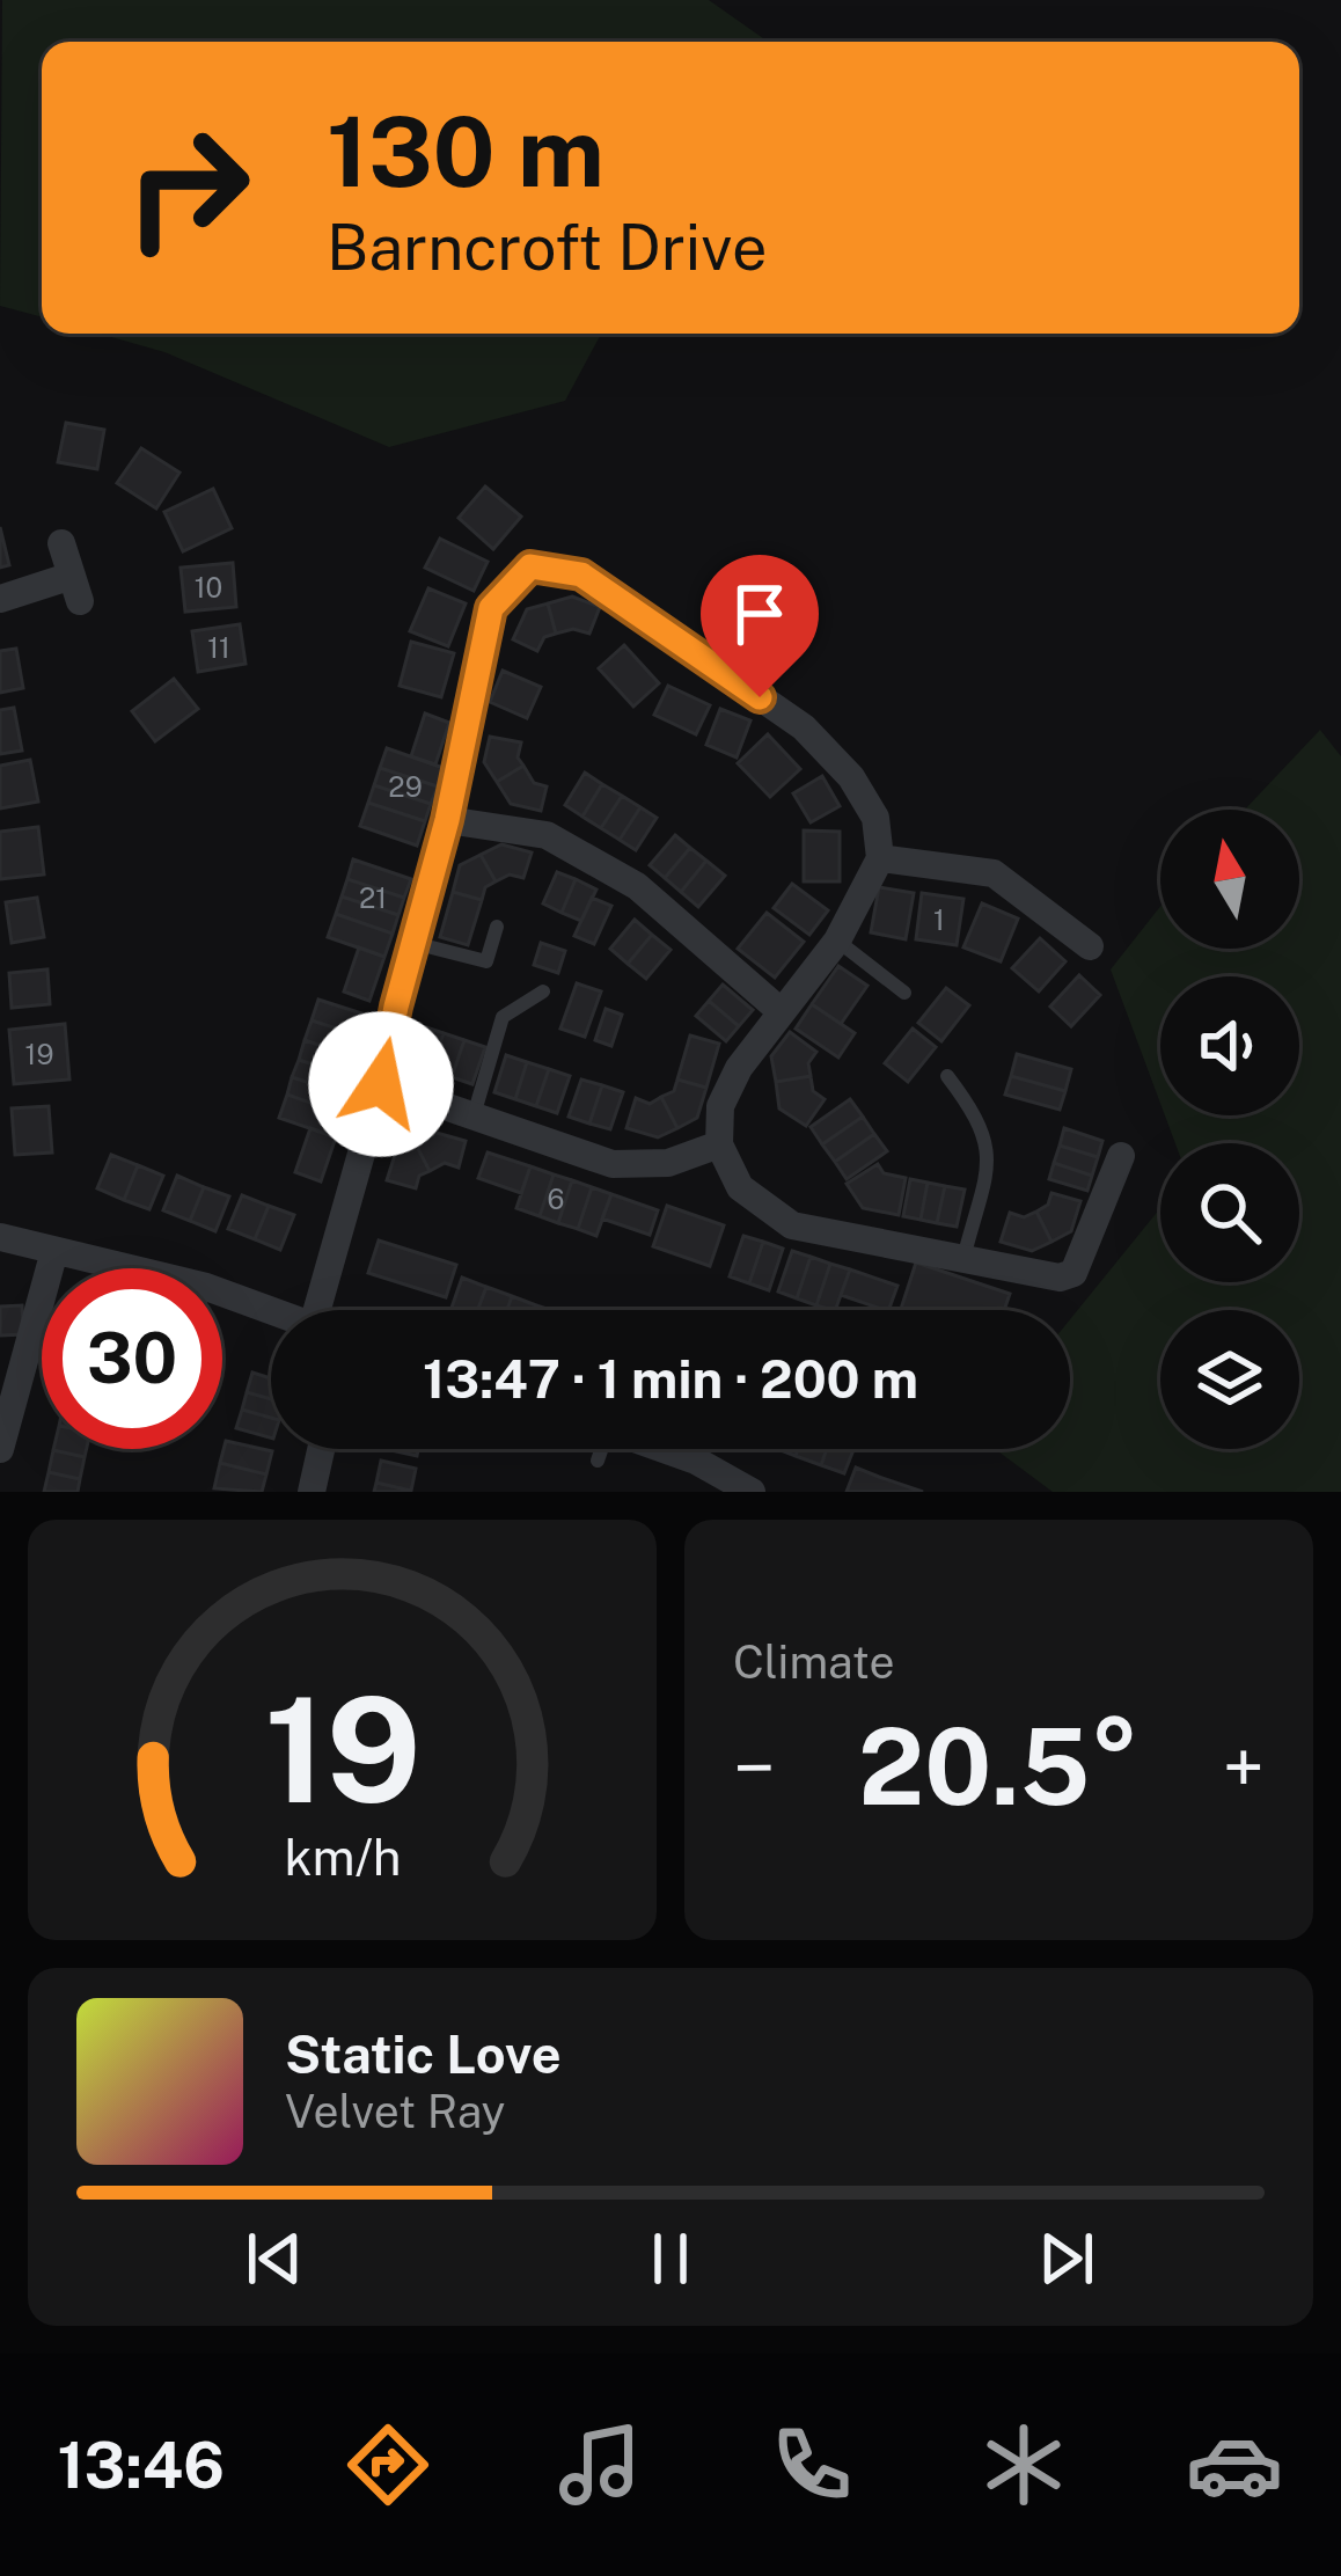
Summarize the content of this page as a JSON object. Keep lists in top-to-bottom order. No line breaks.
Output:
{"house_numbers":["10","11","29","21","1","19","6"],"north":"top","page":{"turn":["130 m","Barncroft Drive"],"limit":"30","trip":"13:47 · 1 min · 200 m","tile":"Climate","heat":["−","20.5°","+"],"song":["Static Love","Velvet Ray"],"tabs":"13:46","gauge":["19","km/h"]}}
